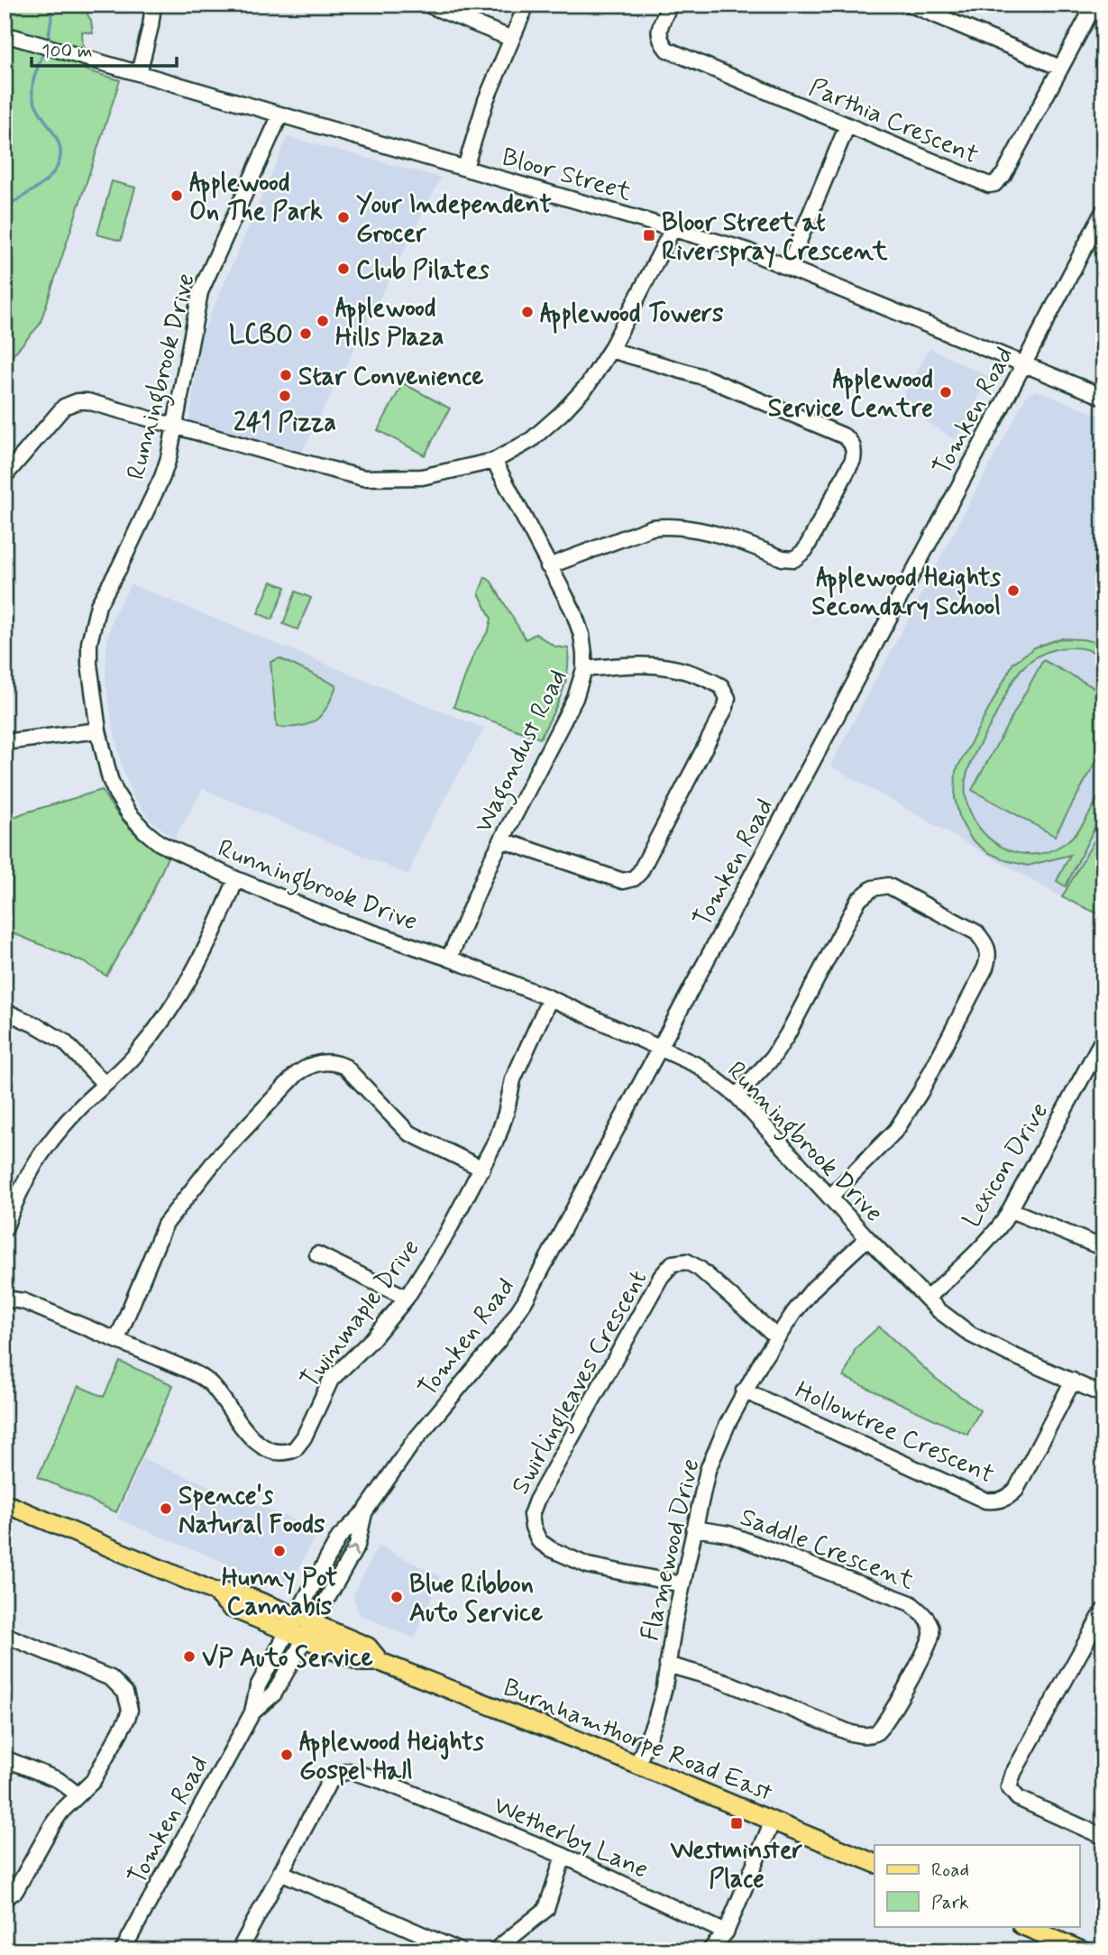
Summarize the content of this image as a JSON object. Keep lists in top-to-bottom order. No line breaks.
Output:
{"streets":{"main road":["Burnhamthorpe Road East"],"street":["Parthia Crescent","Bloor Street","Runningbrook Drive","Tomken Road","Wagondust Road","Lexicon Drive","Twinmaple Drive","Swirlingleaves Crescent","Hollowtree Crescent","Saddle Crescent","Flamewood Drive","Wetherby Lane"]},"crossings":[["Bloor Street","Runningbrook Drive"],["Bloor Street","Tomken Road"],["Runningbrook Drive","Tomken Road"],["Runningbrook Drive","Wagondust Road"],["Runningbrook Drive","Lexicon Drive"],["Runningbrook Drive","Twinmaple Drive"],["Runningbrook Drive","Hollowtree Crescent"],["Runningbrook Drive","Flamewood Drive"],["Tomken Road","Burnhamthorpe Road East"],["Swirlingleaves Crescent","Flamewood Drive"],["Hollowtree Crescent","Flamewood Drive"],["Saddle Crescent","Flamewood Drive"],["Flamewood Drive","Burnhamthorpe Road East"]],"places":{"other":["Applewood On The Park","Your Independent Grocer","Club Pilates","Applewood Towers","Applewood Hills Plaza","LCBO","Star Convenience","Applewood Service Centre","241 Pizza","Applewood Heights Secondary School","Spence's Natural Foods","Hunny Pot Cannabis","Blue Ribbon Auto Service","VP Auto Service","Applewood Heights Gospel Hall"],"transit":["Bloor Street at Riverspray Crescent","Westminster Place"]},"legend":["Road","Park"],"scale_bar":"100 m"}
